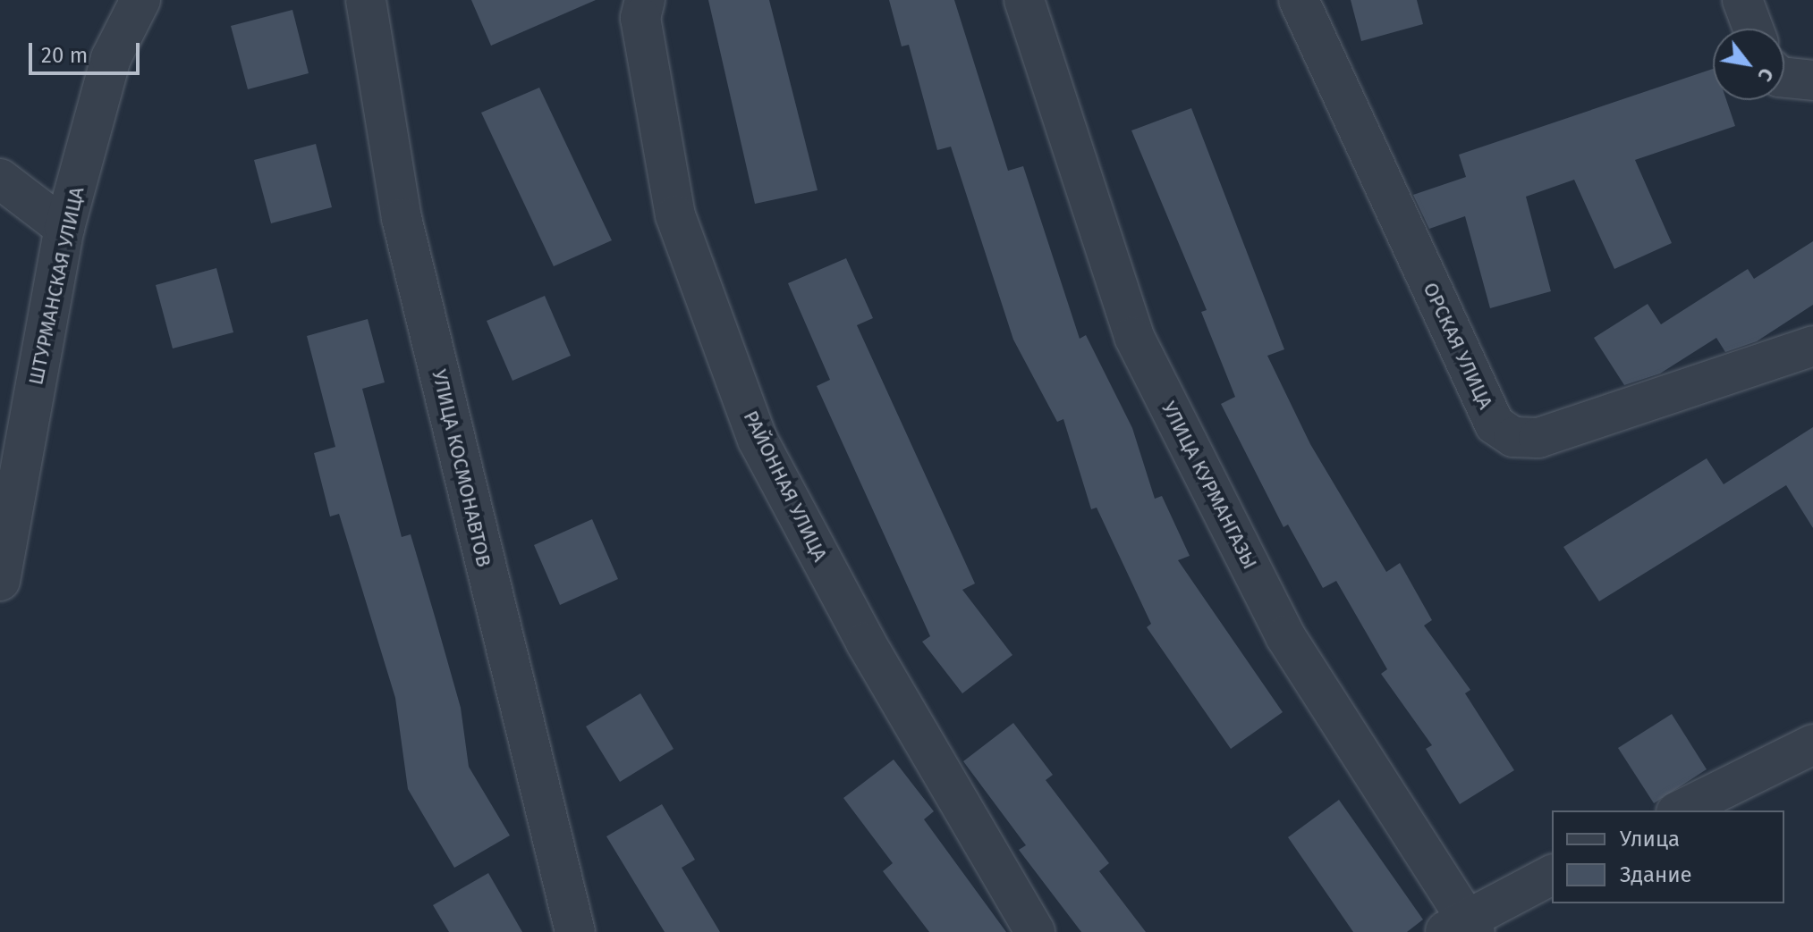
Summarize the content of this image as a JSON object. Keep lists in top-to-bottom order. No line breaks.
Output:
{"streets":{"street":["ШТУРМАНСКАЯ УЛИЦА","ОРСКАЯ УЛИЦА","УЛИЦА КОСМОНАВТОВ","УЛИЦА КУРМАНГАЗЫ","РАЙОННАЯ УЛИЦА"]},"legend":["Улица","Здание"],"scale_bar":"20 m","north":"bottom right"}
